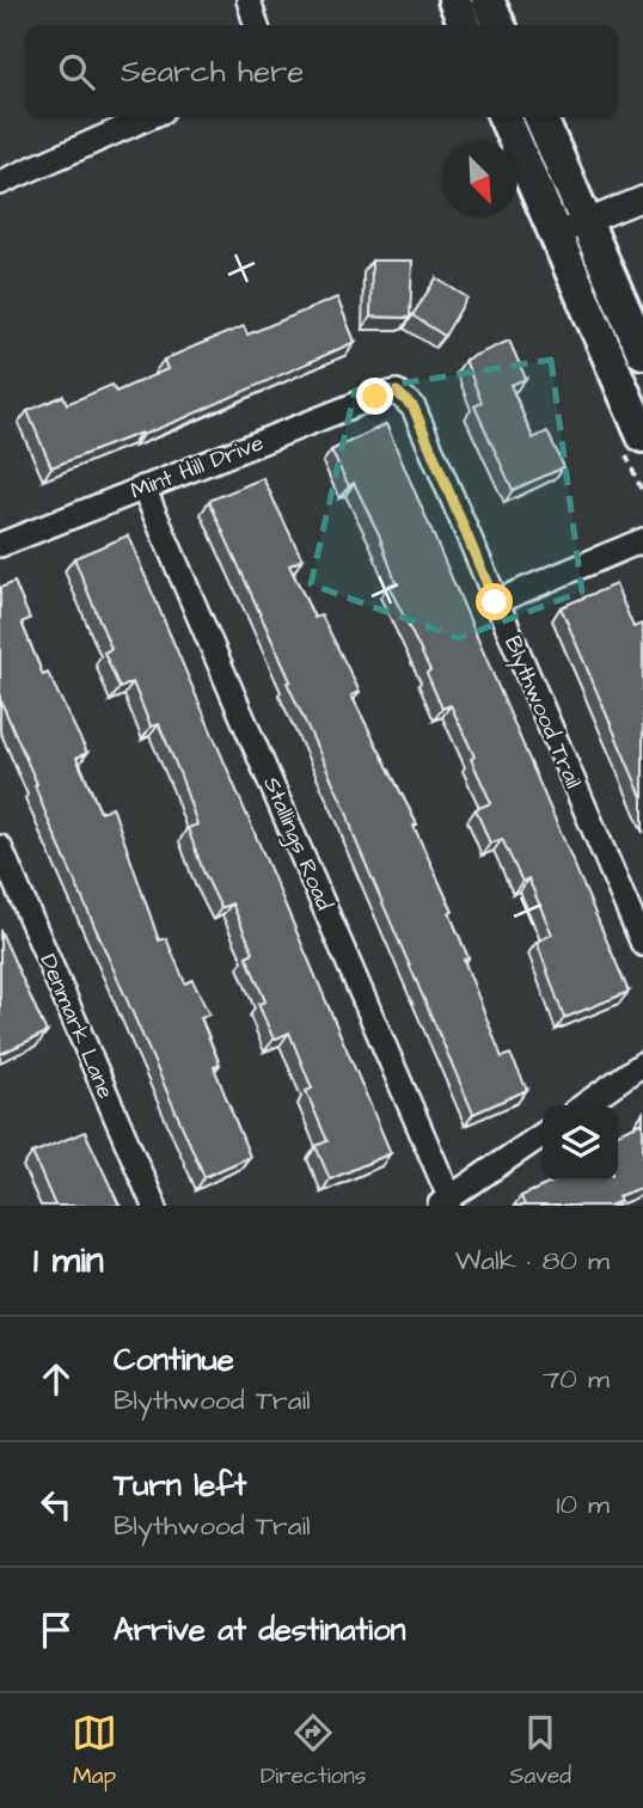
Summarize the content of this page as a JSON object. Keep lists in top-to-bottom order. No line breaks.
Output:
{"streets":{"street":["Mint Hill Drive","Blythwood Trail","Stallings Road","Denmark Lane"]},"crossings":[["Mint Hill Drive","Blythwood Trail"],["Mint Hill Drive","Stallings Road"]],"north":"bottom right","page":{"search":"Search here","heading":["1 min","Walk · 80 m"],"list":[["Continue","Blythwood Trail","70 m"],["Turn left","Blythwood Trail","10 m"],"Arrive at destination"],"nav":["Map","Directions","Saved"]}}
